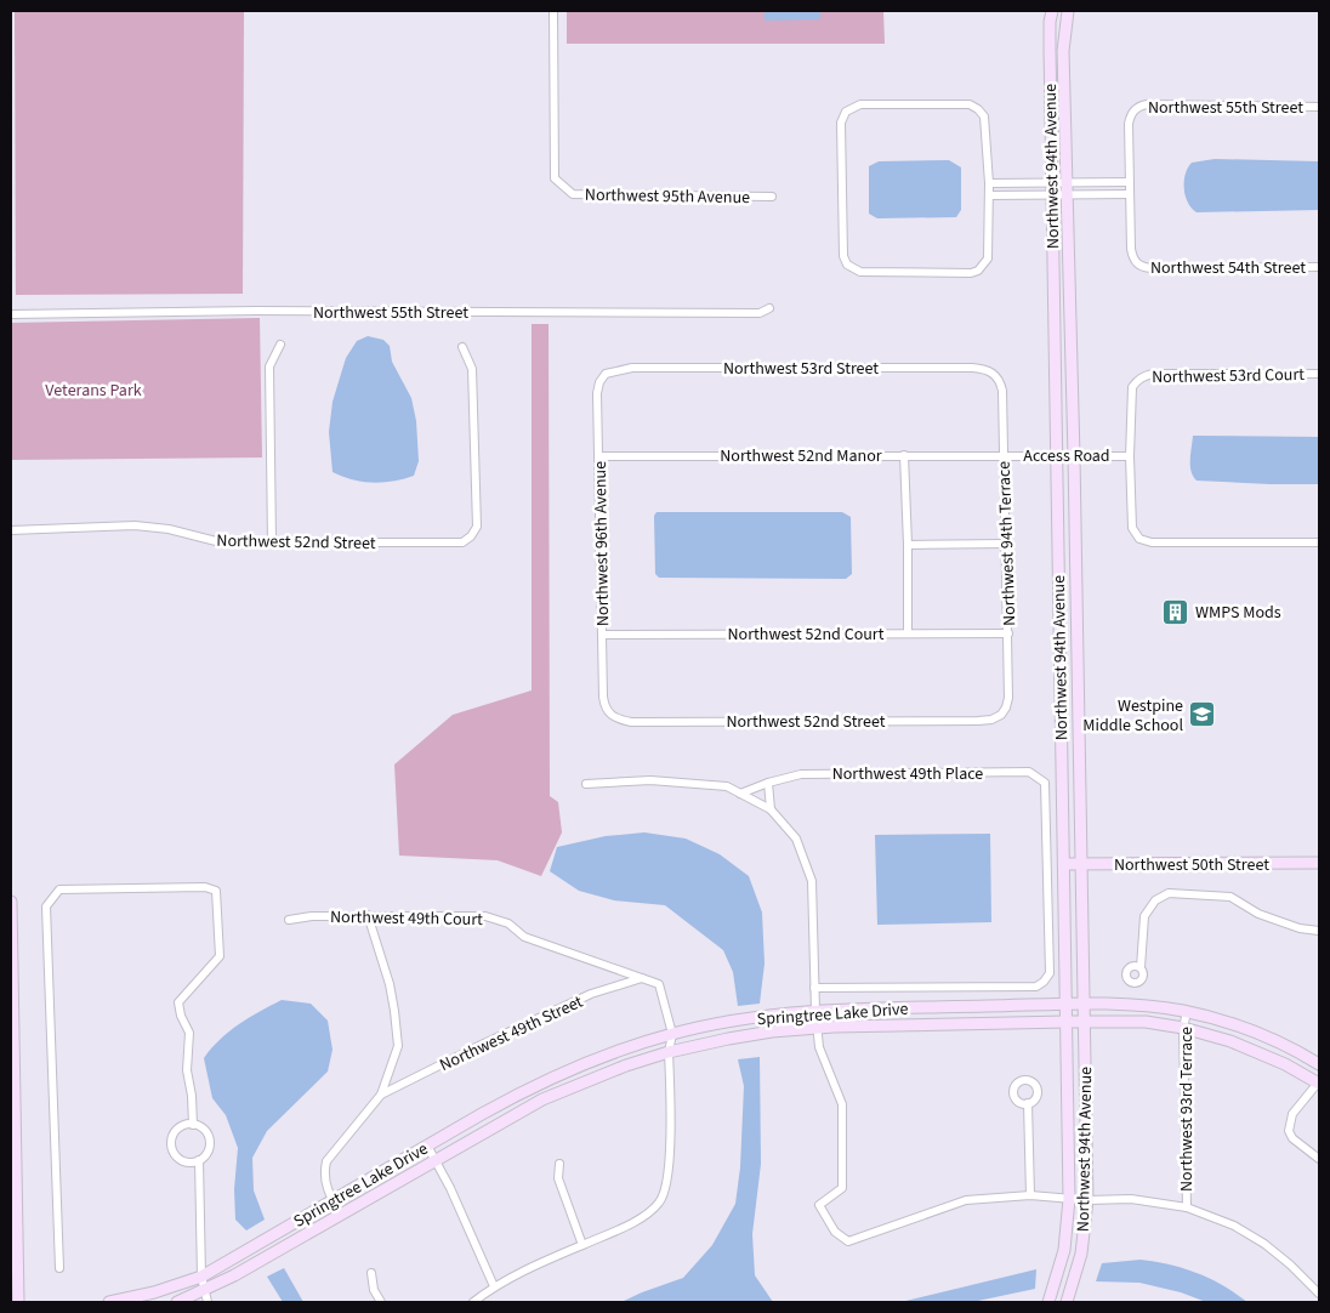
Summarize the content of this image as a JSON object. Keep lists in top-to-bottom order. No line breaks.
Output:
{"streets":{"street":["Northwest 55th Street","Northwest 94th Avenue","Northwest 95th Avenue","Northwest 54th Street","Northwest 53rd Street","Northwest 53rd Court","Northwest 52nd Manor","Access Road","Northwest 52nd Street","Northwest 96th Avenue","Northwest 94th Terrace","Northwest 52nd Court","Northwest 49th Place","Northwest 50th Street","Northwest 49th Court","Springtree Lake Drive","Northwest 49th Street","Northwest 93rd Terrace"]},"crossings":[["Northwest 94th Avenue","Access Road"],["Northwest 94th Avenue","Northwest 50th Street"],["Northwest 94th Avenue","Springtree Lake Drive"],["Northwest 53rd Street","Northwest 96th Avenue"],["Northwest 53rd Street","Northwest 94th Terrace"],["Northwest 53rd Court","Access Road"],["Northwest 52nd Manor","Access Road"],["Northwest 52nd Manor","Northwest 96th Avenue"],["Northwest 52nd Manor","Northwest 94th Terrace"],["Access Road","Northwest 94th Terrace"],["Northwest 52nd Street","Northwest 96th Avenue"],["Northwest 52nd Street","Northwest 94th Terrace"],["Northwest 96th Avenue","Northwest 52nd Court"],["Northwest 94th Terrace","Northwest 52nd Court"],["Northwest 49th Court","Springtree Lake Drive"],["Northwest 49th Court","Northwest 49th Street"],["Springtree Lake Drive","Northwest 93rd Terrace"]],"parks":["Veterans Park"],"places":{"building":["WMPS Mods"],"school or university":["Westpine Middle School"]}}
